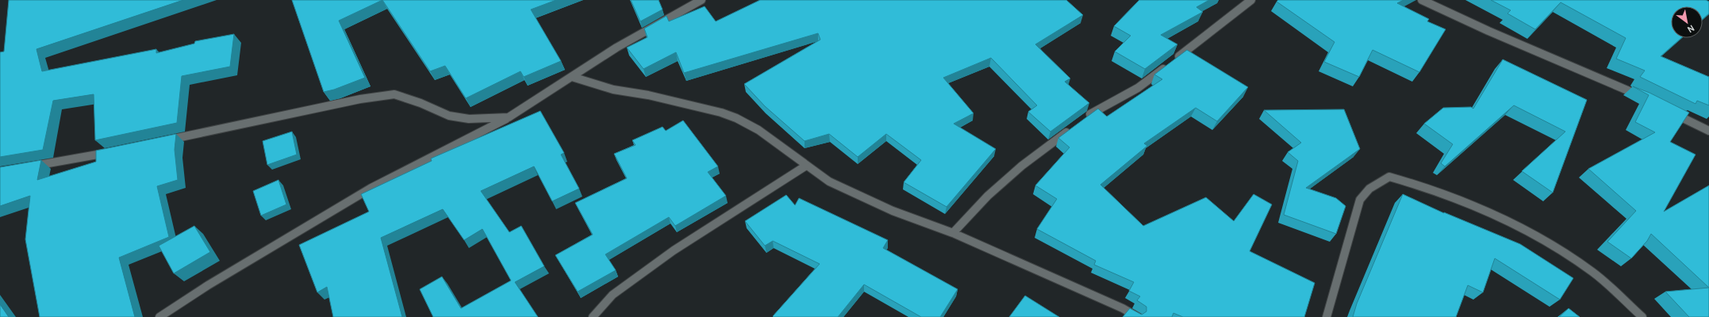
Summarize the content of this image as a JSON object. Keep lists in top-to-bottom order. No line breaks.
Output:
{"north":"bottom right"}
